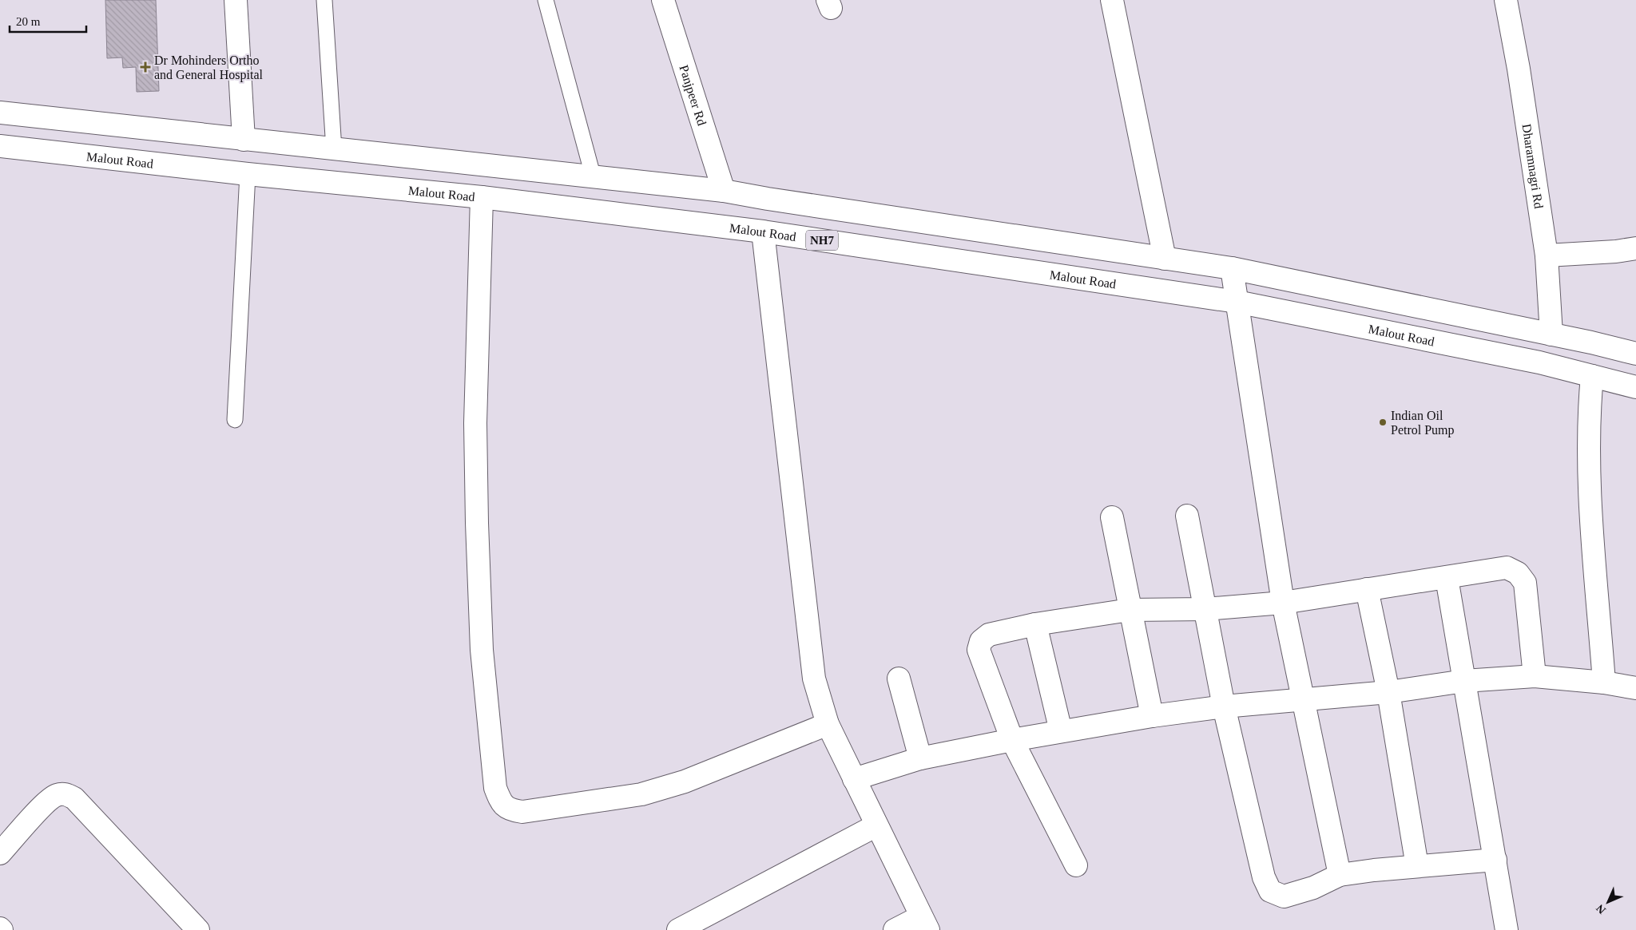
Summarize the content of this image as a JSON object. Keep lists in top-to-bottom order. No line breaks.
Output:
{"streets":{"main road":["Panjpeer Rd","Malout Road","Dharamnagri Rd","NH7"]},"places":{"health":["Dr Mohinders Ortho and General Hospital"],"other":["Indian Oil Petrol Pump"]},"scale_bar":"20 m","north":"bottom left"}
